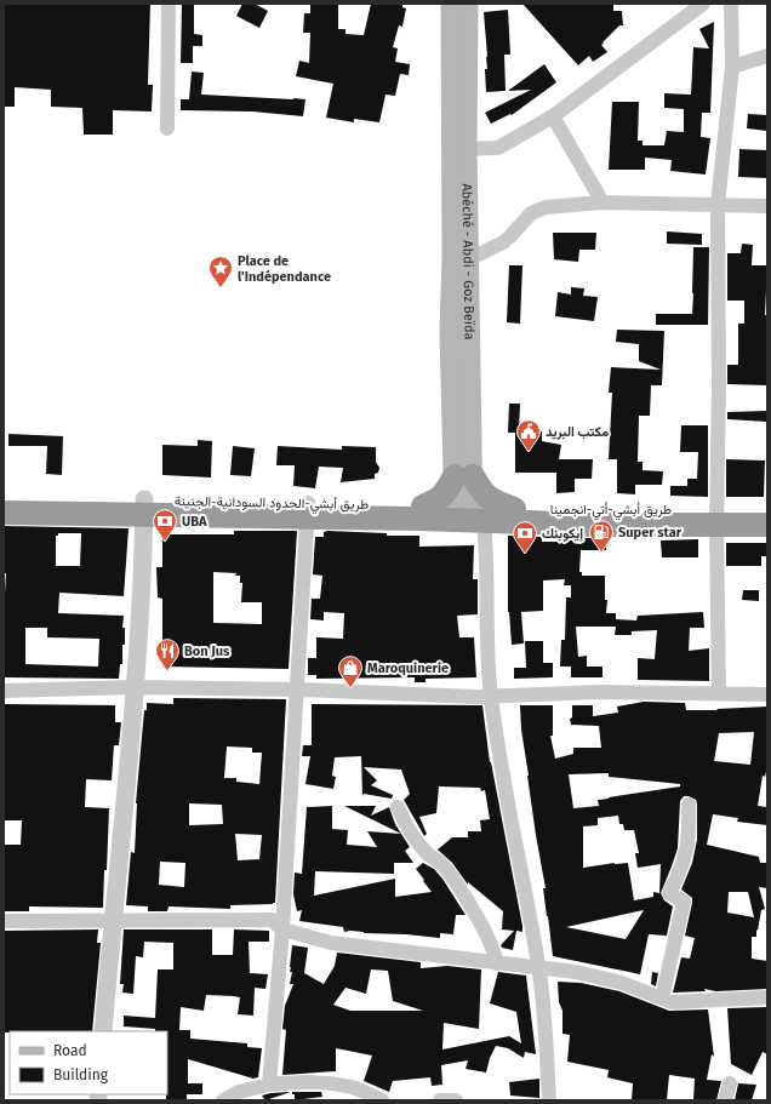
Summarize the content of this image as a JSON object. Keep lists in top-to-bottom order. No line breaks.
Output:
{"streets":{"highway":["طريق أبشي-الحدود السودانية-الجنينة","طريق أبشي-أتي-انجمينا"],"main road":["Abéché - Abdi - Goz Beïda"]},"crossings":[["Abéché - Abdi - Goz Beïda","طريق أبشي-الحدود السودانية-الجنينة"],["Abéché - Abdi - Goz Beïda","طريق أبشي-أتي-انجمينا"],["طريق أبشي-الحدود السودانية-الجنينة","طريق أبشي-أتي-انجمينا"]],"places":{"place":["Place de l'Indépendance"],"public building":["مكتب البريد"],"bank":["UBA","إيكوبنك"],"fuel station":["Super star"],"restaurant":["Bon Jus"],"shop":["Maroquinerie"]},"legend":["Road","Building"]}
